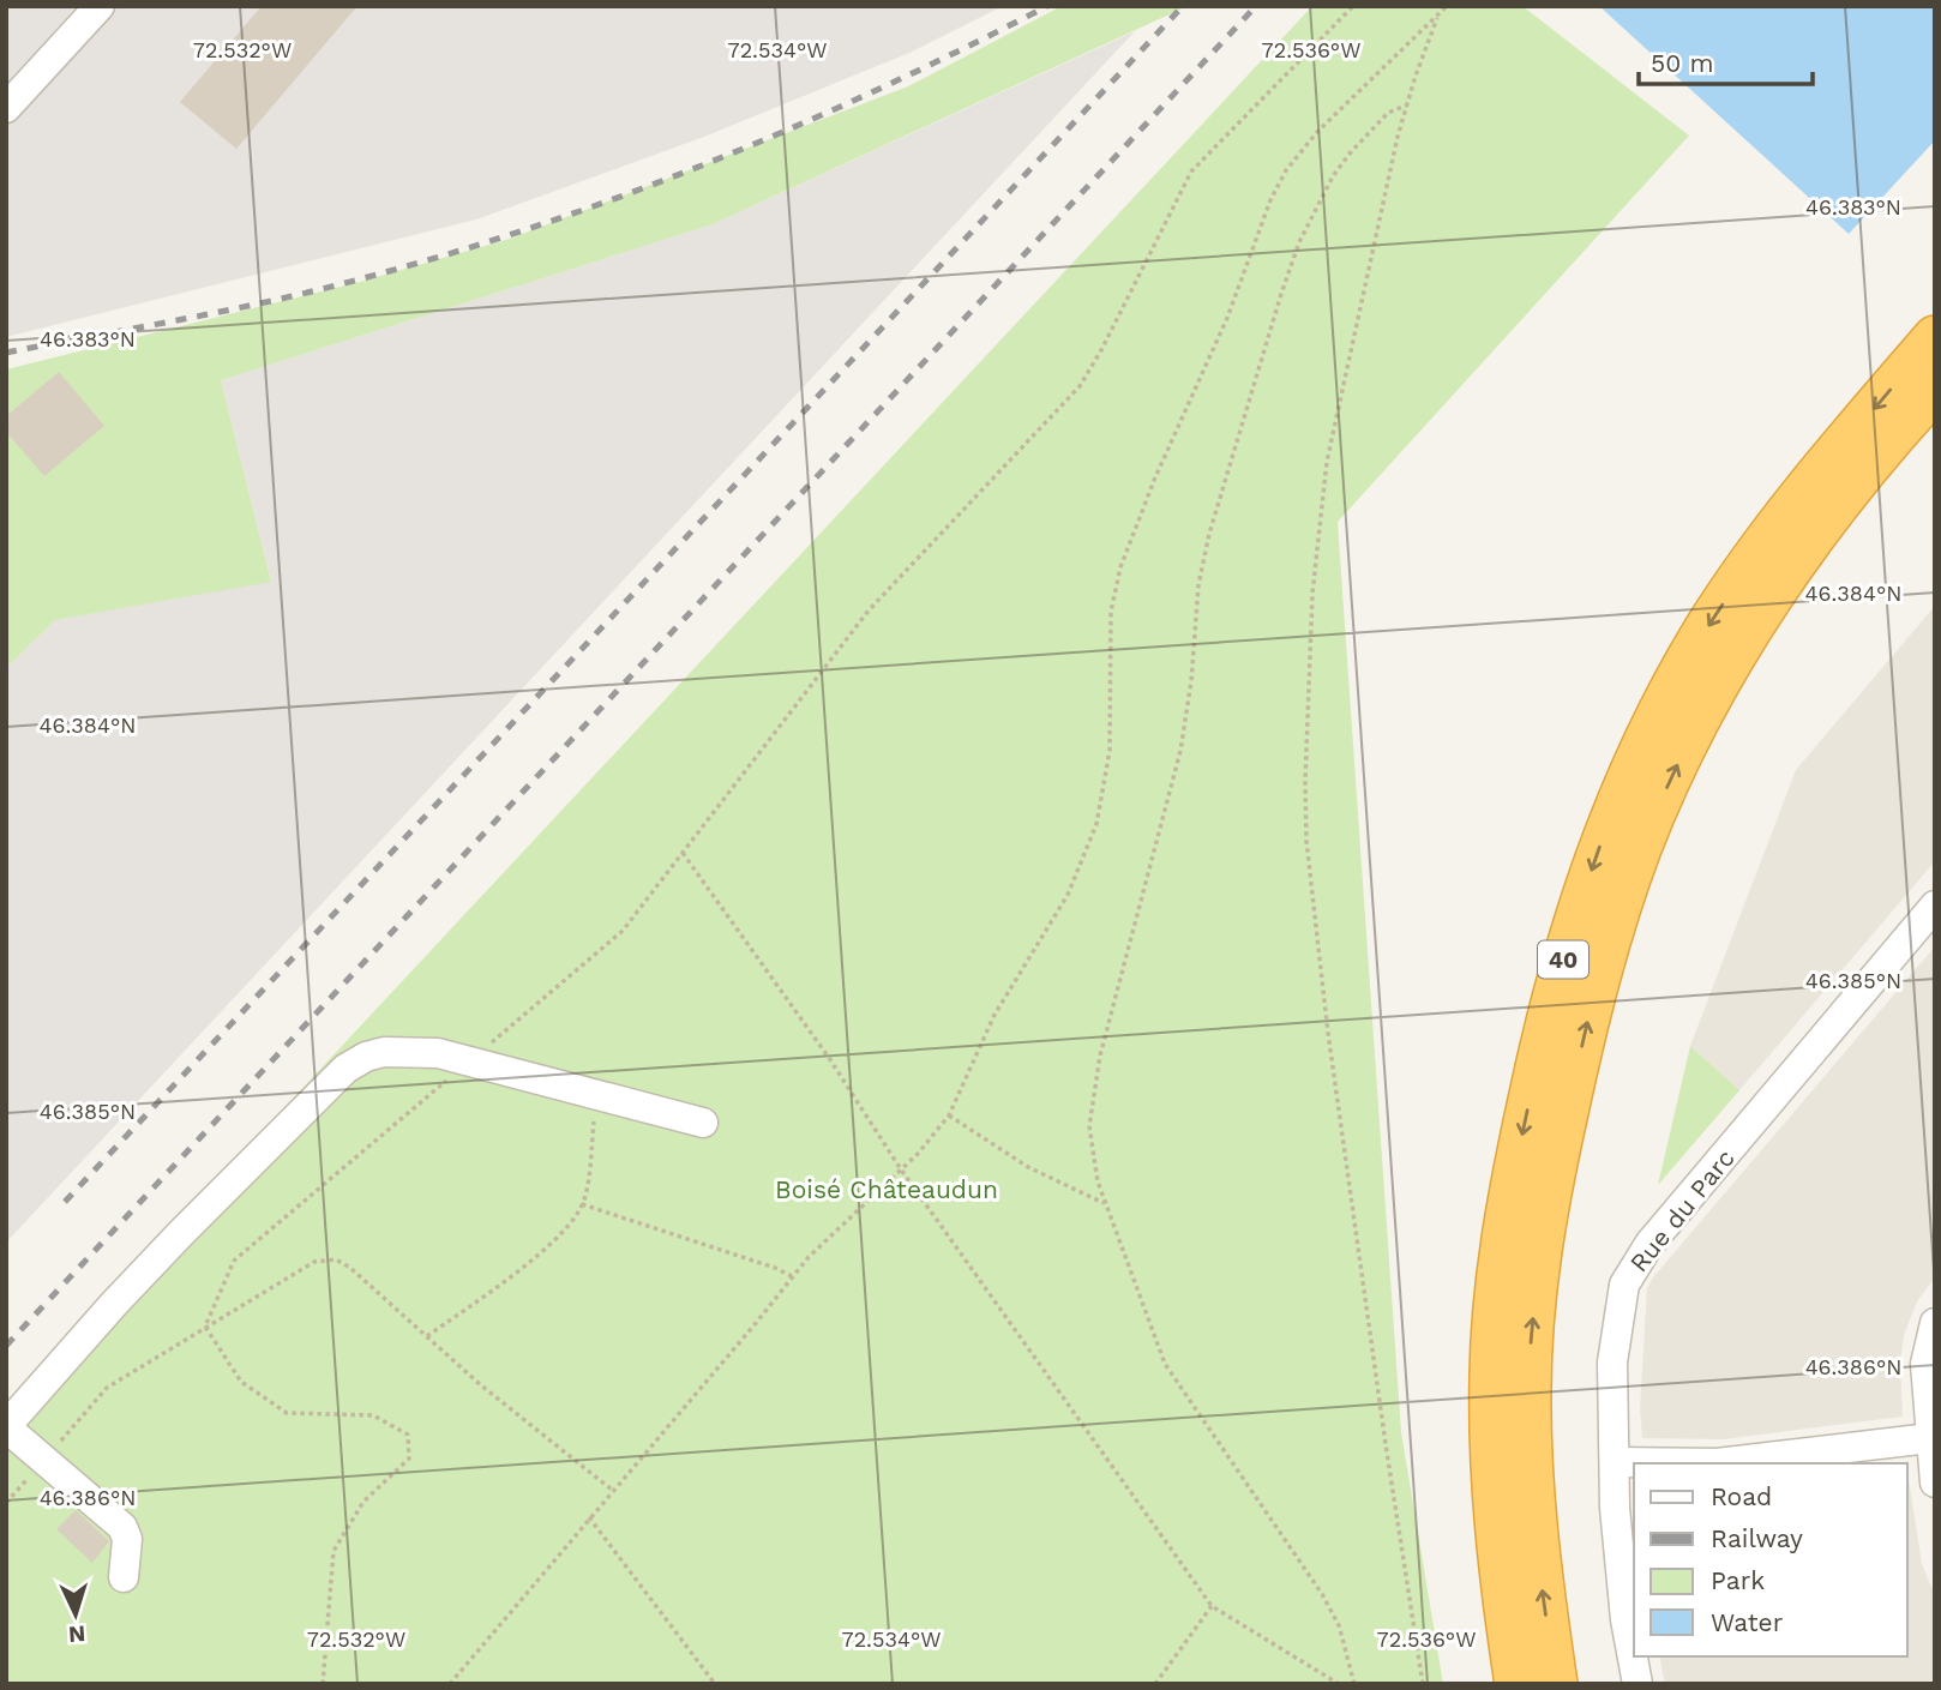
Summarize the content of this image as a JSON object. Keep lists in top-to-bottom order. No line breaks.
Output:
{"streets":{"highway":["40"],"street":["Rue du Parc"]},"parks":["Boisé Châteaudun"],"legend":["Road","Railway","Park","Water"],"scale_bar":"50 m","north":"bottom","coordinates":["72.532°W","72.534°W","72.536°W","46.383°N","46.384°N","46.385°N","46.386°N"]}
